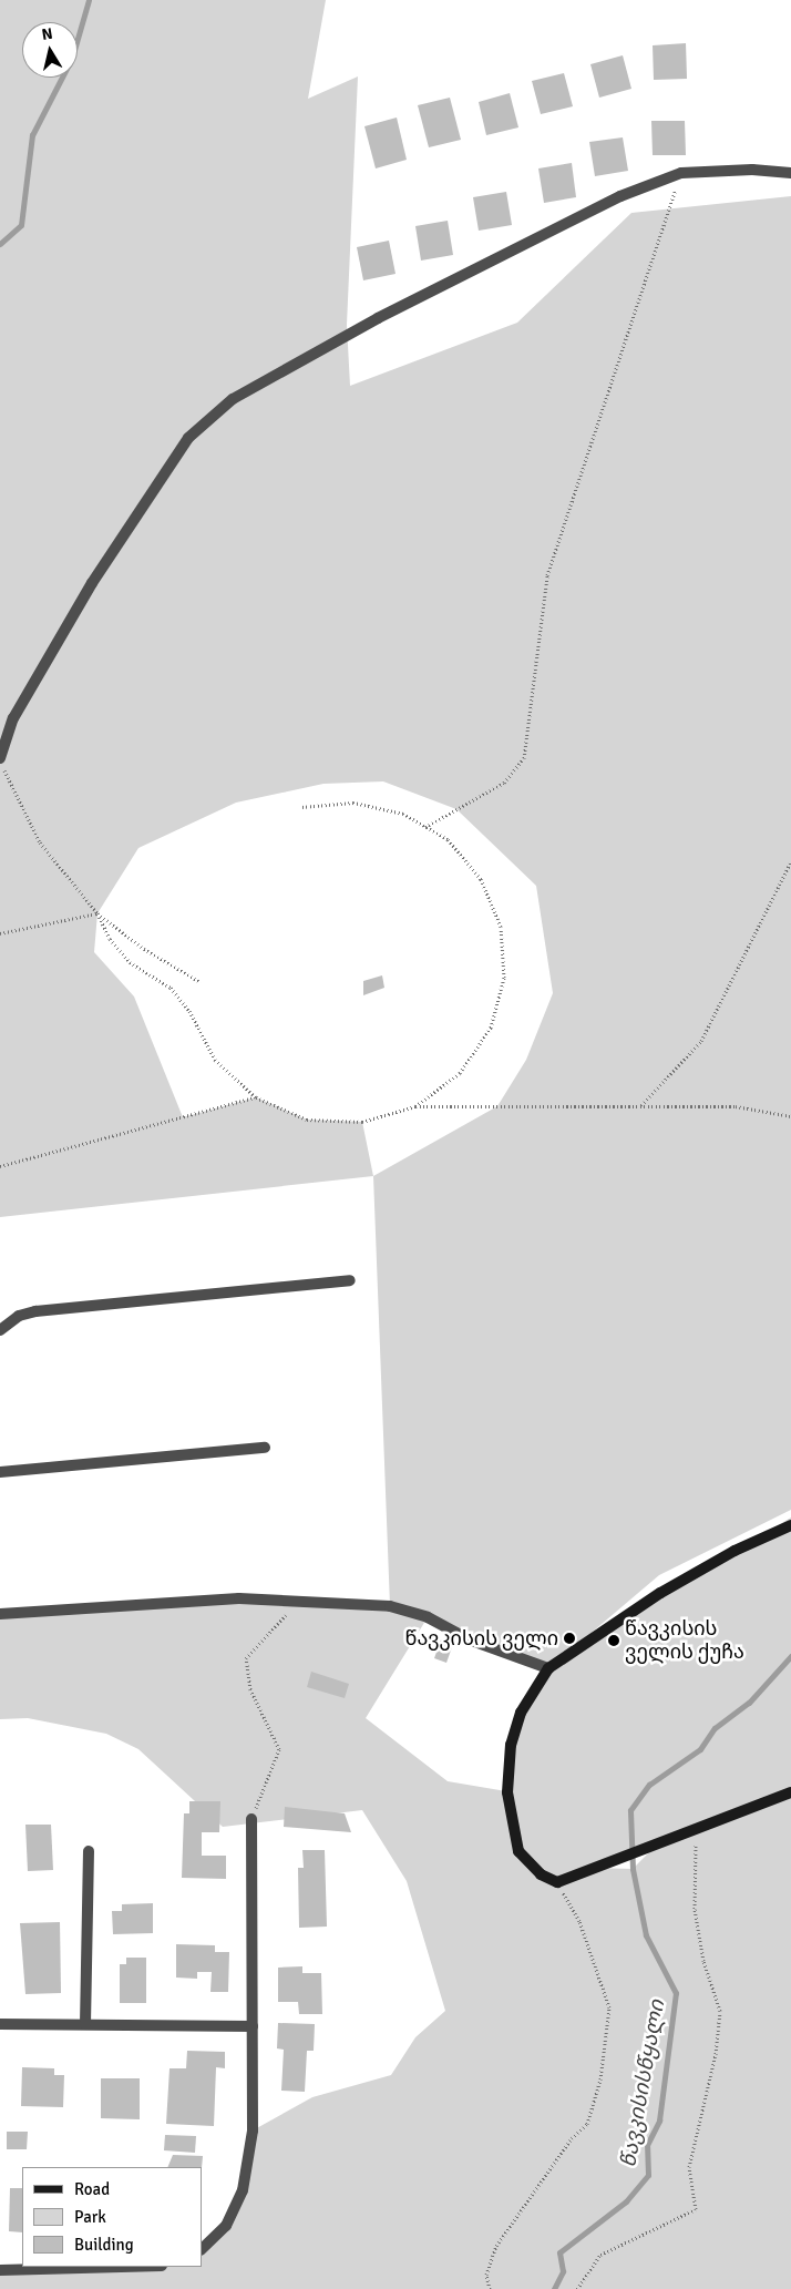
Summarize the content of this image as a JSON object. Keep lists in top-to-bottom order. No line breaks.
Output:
{"water":["წავკისისწყალი"],"places":["წავკისის ველი","წავკისის ველის ქუჩა"],"legend":["Road","Park","Building"],"north":"top"}
